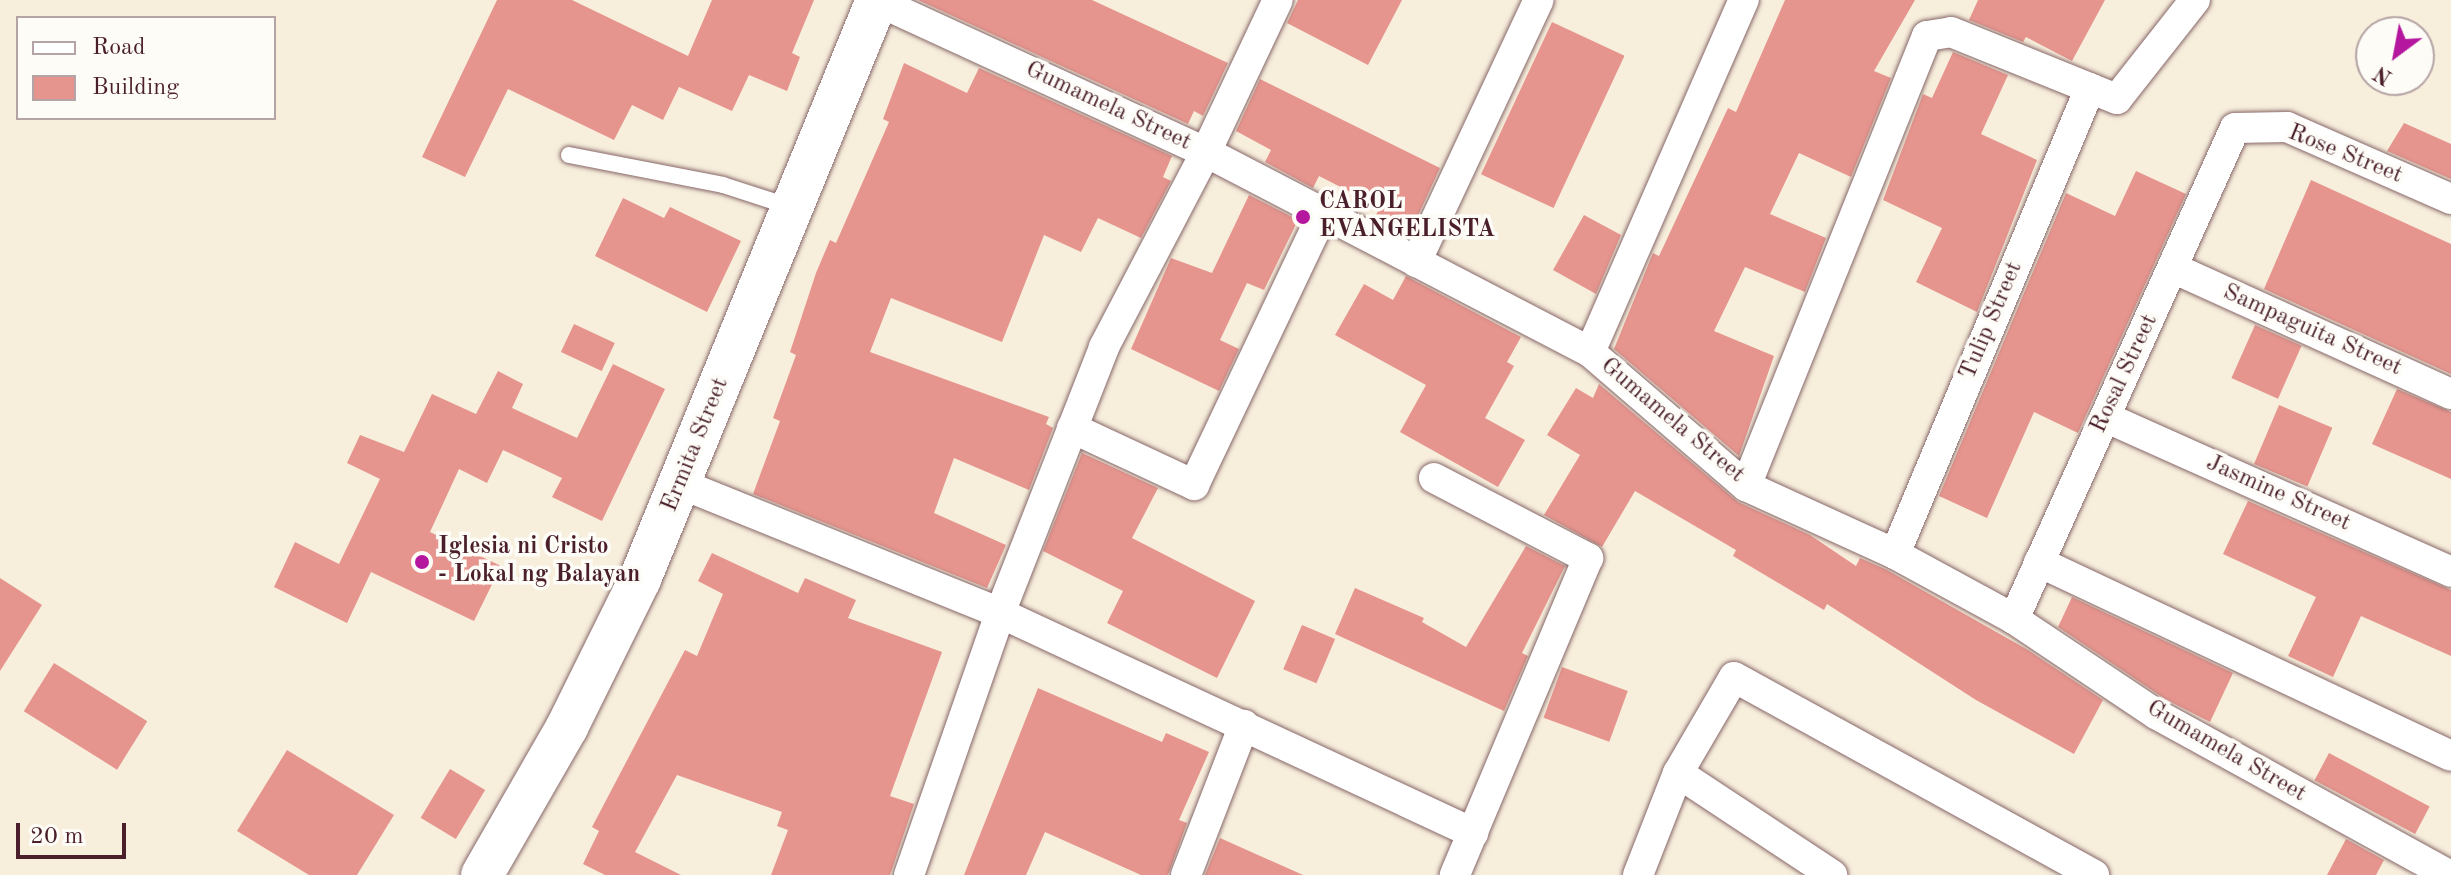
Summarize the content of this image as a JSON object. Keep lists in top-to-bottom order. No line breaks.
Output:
{"streets":{"main road":["Ermita Street"],"street":["Gumamela Street","Rose Street","Tulip Street","Sampaguita Street","Rosal Street","Jasmine Street"]},"crossings":[["Gumamela Street","Tulip Street"],["Gumamela Street","Rosal Street"],["Gumamela Street","Ermita Street"],["Rose Street","Rosal Street"],["Sampaguita Street","Rosal Street"],["Rosal Street","Jasmine Street"]],"places":["CAROL EVANGELISTA","Iglesia ni Cristo - Lokal ng Balayan"],"legend":["Road","Building"],"scale_bar":"20 m","north":"bottom left"}
